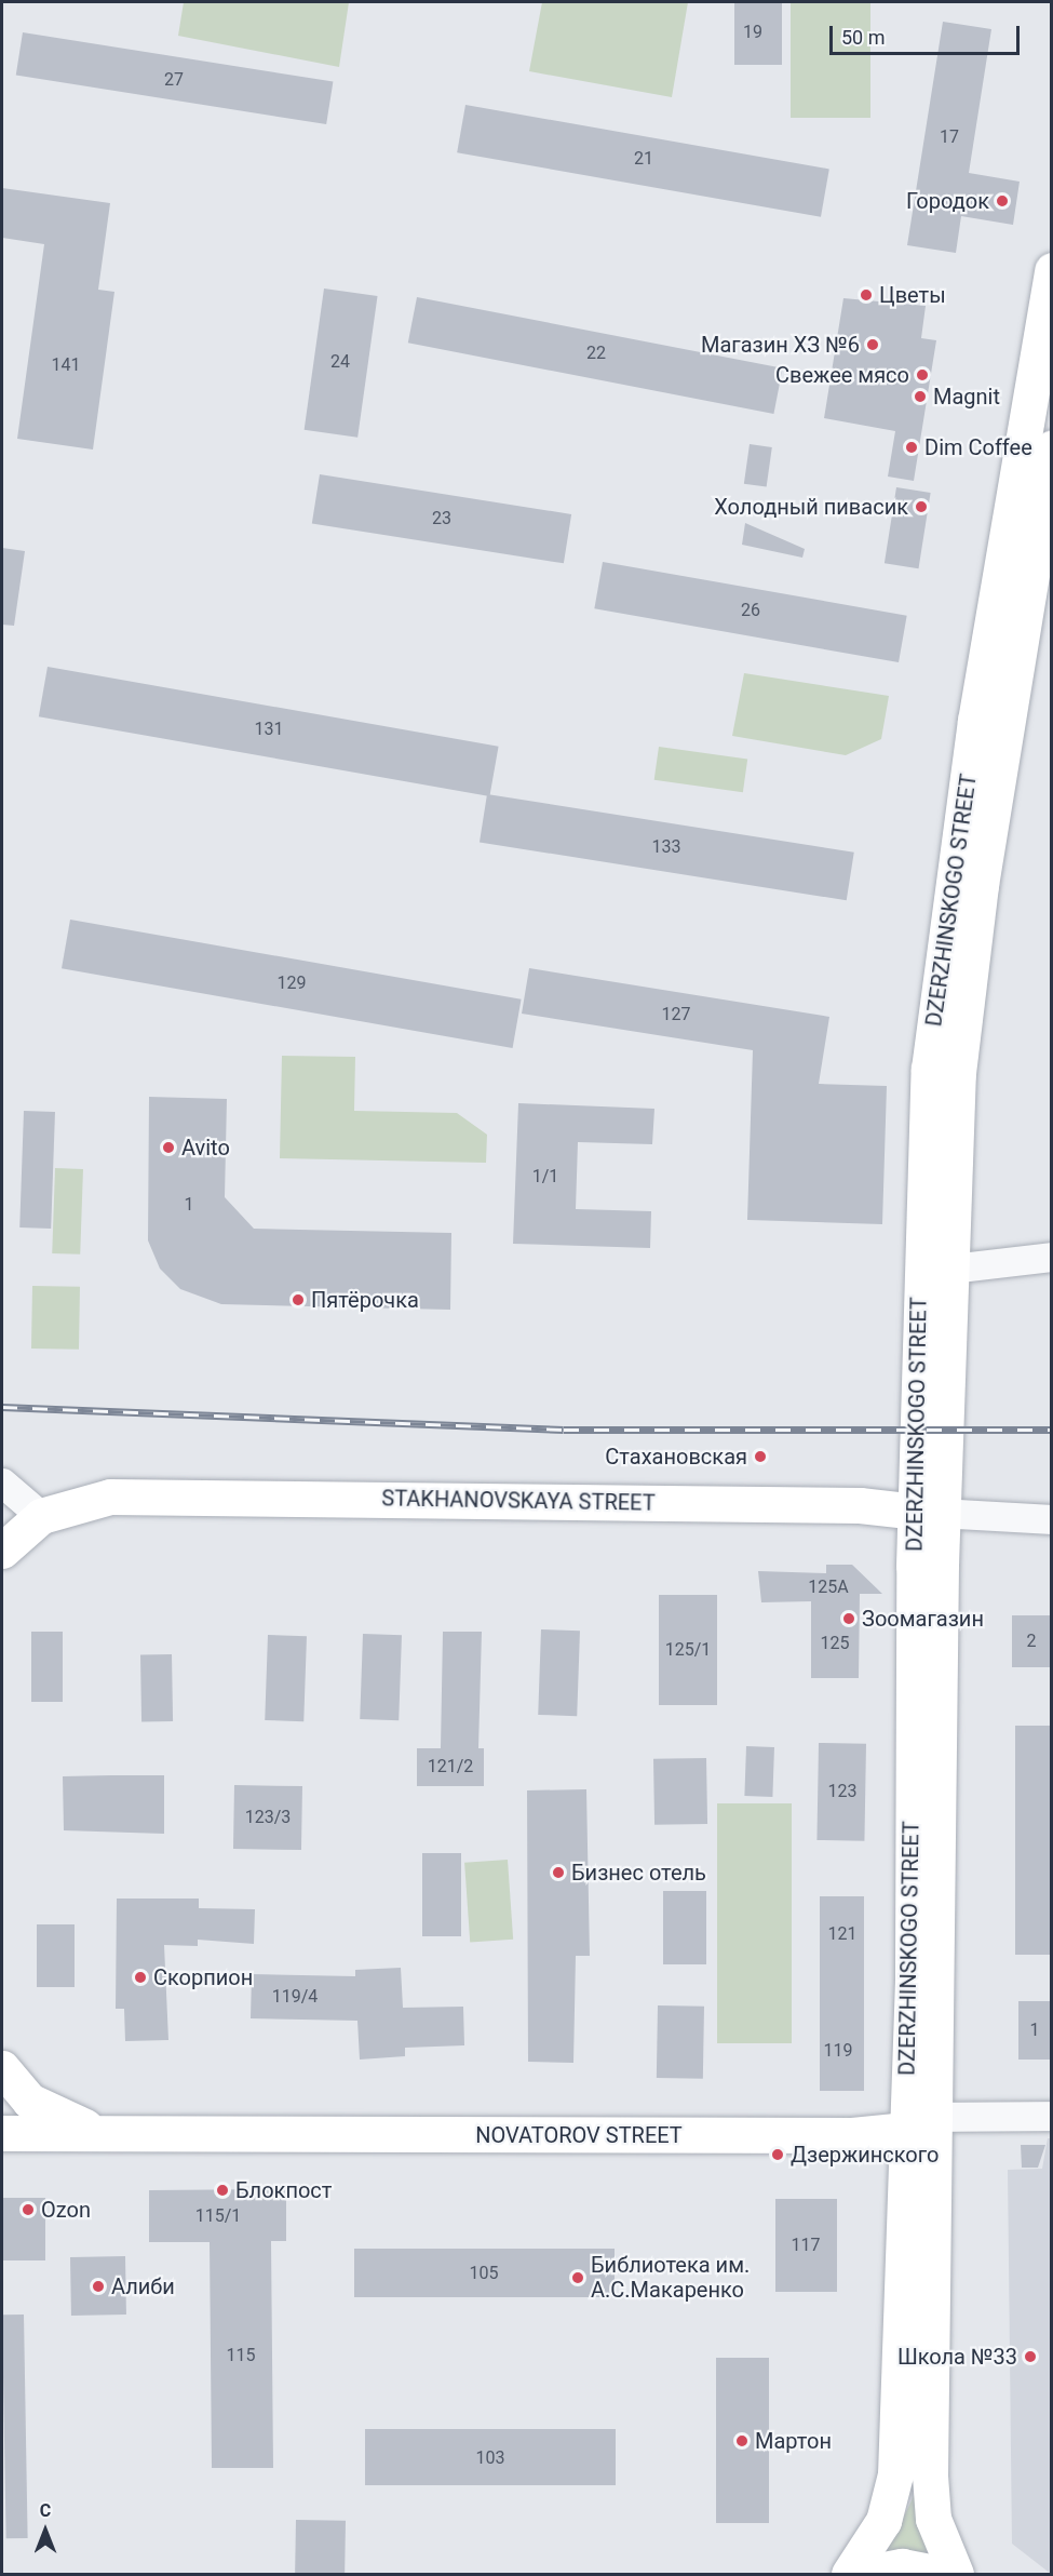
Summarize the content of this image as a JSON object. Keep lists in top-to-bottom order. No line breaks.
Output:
{"streets":{"main road":["DZERZHINSKOGO STREET","STAKHANOVSKAYA STREET","NOVATOROV STREET"]},"crossings":[["DZERZHINSKOGO STREET","STAKHANOVSKAYA STREET"],["DZERZHINSKOGO STREET","NOVATOROV STREET"]],"places":["Городок","Цветы","Магазин ХЗ №6","Свежее мясо","Magnit","Dim Coffee","Холодный пивасик","Avito","Пятёрочка","Стахановская","Зоомагазин","Бизнес отель","Скорпион","Дзержинского","Блокпост","Ozon","Библиотека им. А.С.Макаренко","Алиби","Школа №33","Мартон"],"house_numbers":["19","27","17","21","22","24","141","23","26","131","133","129","127","1/1","1","125А","2","125","125/1","121/2","123","123/3","121","119/4","1","119","115/1","117","105","115","103"],"scale_bar":"50 m","north":"top"}
